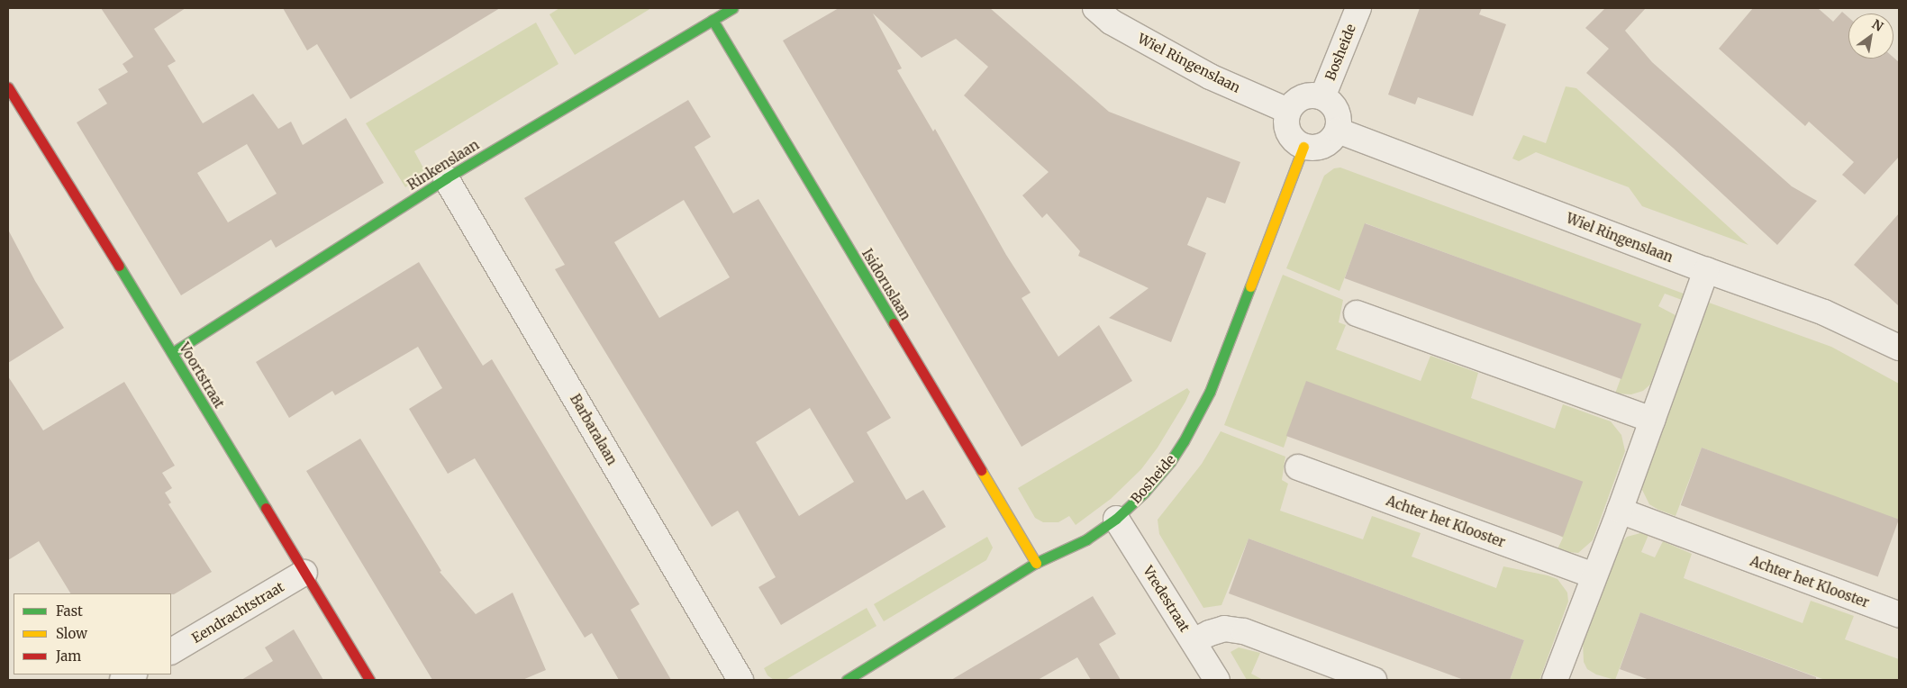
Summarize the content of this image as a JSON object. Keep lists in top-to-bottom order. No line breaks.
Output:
{"streets":{"street":["Bosheide","Wiel Ringenslaan","Rinkenslaan","Isidoruslaan","Voortstraat","Barbaralaan","Achter het Klooster","Vredestraat","Eendrachtstraat"]},"crossings":[["Bosheide","Wiel Ringenslaan"],["Bosheide","Isidoruslaan"],["Bosheide","Vredestraat"],["Rinkenslaan","Isidoruslaan"],["Rinkenslaan","Voortstraat"],["Rinkenslaan","Barbaralaan"],["Voortstraat","Eendrachtstraat"]],"legend":["Fast","Slow","Jam"],"north":"top right"}
